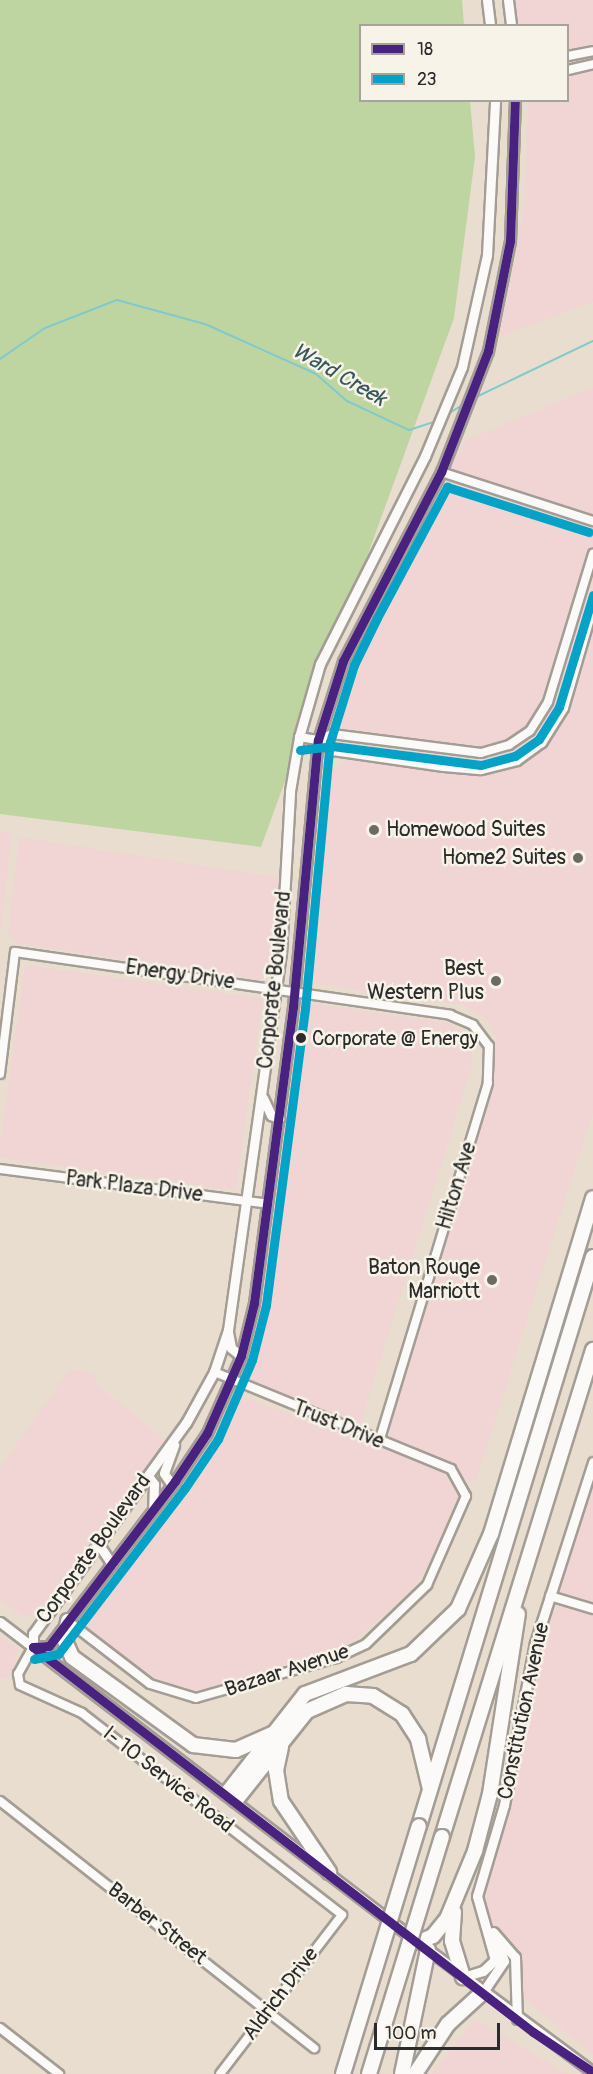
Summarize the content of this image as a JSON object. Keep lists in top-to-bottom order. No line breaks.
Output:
{"streets":{"street":["Energy Drive","Corporate Boulevard","Hilton Ave","Park Plaza Drive","Trust Drive","Bazaar Avenue","Constitution Avenue","I- 10 Service Road","Barber Street","Aldrich Drive"]},"crossings":[["Energy Drive","Corporate Boulevard"],["Energy Drive","Hilton Ave"],["Corporate Boulevard","Park Plaza Drive"],["Corporate Boulevard","Trust Drive"],["Corporate Boulevard","Bazaar Avenue"],["Corporate Boulevard","I- 10 Service Road"],["Hilton Ave","Trust Drive"],["Trust Drive","Bazaar Avenue"],["I- 10 Service Road","Aldrich Drive"],["Barber Street","Aldrich Drive"]],"water":["Ward Creek"],"places":["Homewood Suites","Home2 Suites","Best Western Plus","Corporate @ Energy","Baton Rouge Marriott"],"lines":["transit line 18","transit line 23"],"legend":["18","23"],"scale_bar":"100 m"}
